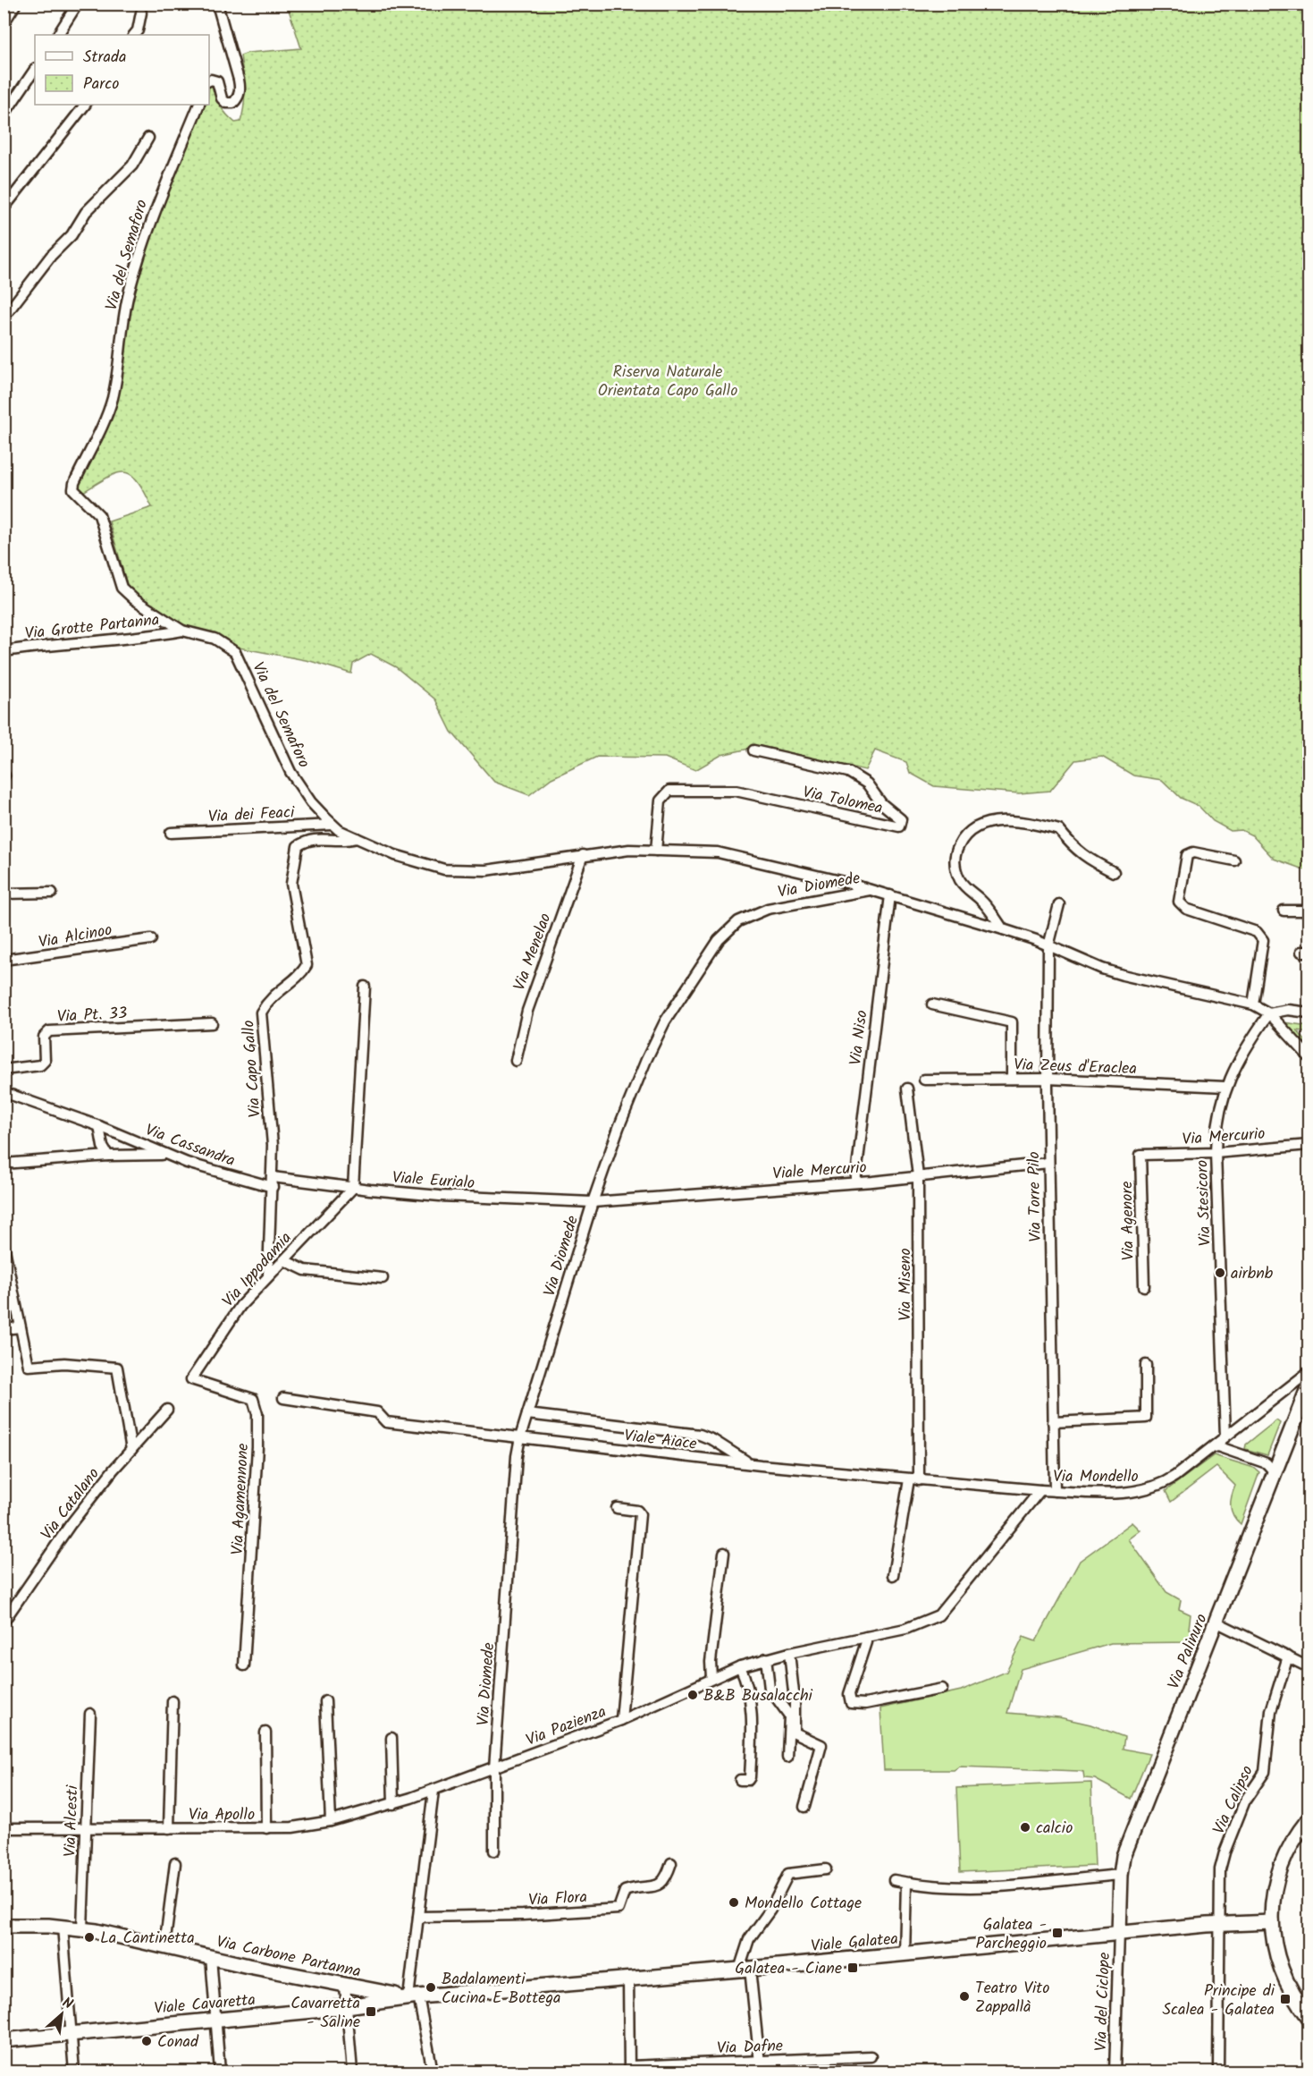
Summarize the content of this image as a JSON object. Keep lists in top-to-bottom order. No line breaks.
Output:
{"streets":{"main road":["Via Palinuro","Viale Galatea","Via Carbone Partanna","Viale Cavaretta"],"street":["Via del Semaforo","Via Grotte Partanna","Via Tolomea","Via dei Feaci","Via Diomede","Via Alcinoo","Via Menelao","Via Pt. 33","Via Niso","Via Zeus d'Eraclea","Via Capo Gallo","Via Mercurio","Via Cassandra","Viale Mercurio","Viale Eurialo","Via Torre Pilo","Via Stesicoro","Via Agenore","Via Ippodamia","Via Miseno","Viale Aiace","Via Mondello","Via Agamennone","Via Catalano","Via Pazienza","Via Calipso","Via Apollo","Via Alcesti","Via Flora","Via del Ciclope","Via Dafne"]},"crossings":[["Via del Semaforo","Via Grotte Partanna"],["Via del Semaforo","Via dei Feaci"],["Via del Semaforo","Via Capo Gallo"],["Via Diomede","Viale Mercurio"],["Via Diomede","Viale Eurialo"],["Via Diomede","Viale Aiace"],["Via Diomede","Via Pazienza"],["Via Niso","Viale Mercurio"],["Via Zeus d'Eraclea","Via Torre Pilo"],["Via Zeus d'Eraclea","Via Stesicoro"],["Via Capo Gallo","Via Cassandra"],["Via Capo Gallo","Viale Eurialo"],["Via Capo Gallo","Via Ippodamia"],["Via Mercurio","Via Stesicoro"],["Via Mercurio","Via Agenore"],["Via Cassandra","Viale Eurialo"],["Viale Mercurio","Viale Eurialo"],["Viale Mercurio","Via Torre Pilo"],["Viale Mercurio","Via Miseno"],["Viale Eurialo","Via Ippodamia"],["Via Torre Pilo","Via Mondello"],["Via Stesicoro","Via Mondello"],["Via Ippodamia","Via Agamennone"],["Via Miseno","Viale Aiace"],["Viale Aiace","Via Mondello"],["Via Mondello","Via Pazienza"],["Via Palinuro","Viale Galatea"],["Via Palinuro","Via del Ciclope"],["Via Pazienza","Via Apollo"],["Via Calipso","Viale Galatea"],["Via Apollo","Via Alcesti"],["Via Alcesti","Via Carbone Partanna"],["Viale Galatea","Via Carbone Partanna"],["Viale Galatea","Via del Ciclope"],["Viale Galatea","Viale Cavaretta"],["Via Carbone Partanna","Viale Cavaretta"]],"parks":["Riserva Naturale Orientata Capo Gallo"],"places":{"other":["airbnb","B&B Busalacchi","calcio","Mondello Cottage","La Cantinetta","Badalamenti Cucina E Bottega","Teatro Vito Zappallà","Conad"],"transit":["Galatea - Parcheggio","Galatea - Ciane","Principe di Scalea - Galatea","Cavarretta - Saline"]},"legend":["Strada","Parco"],"north":"top right"}
